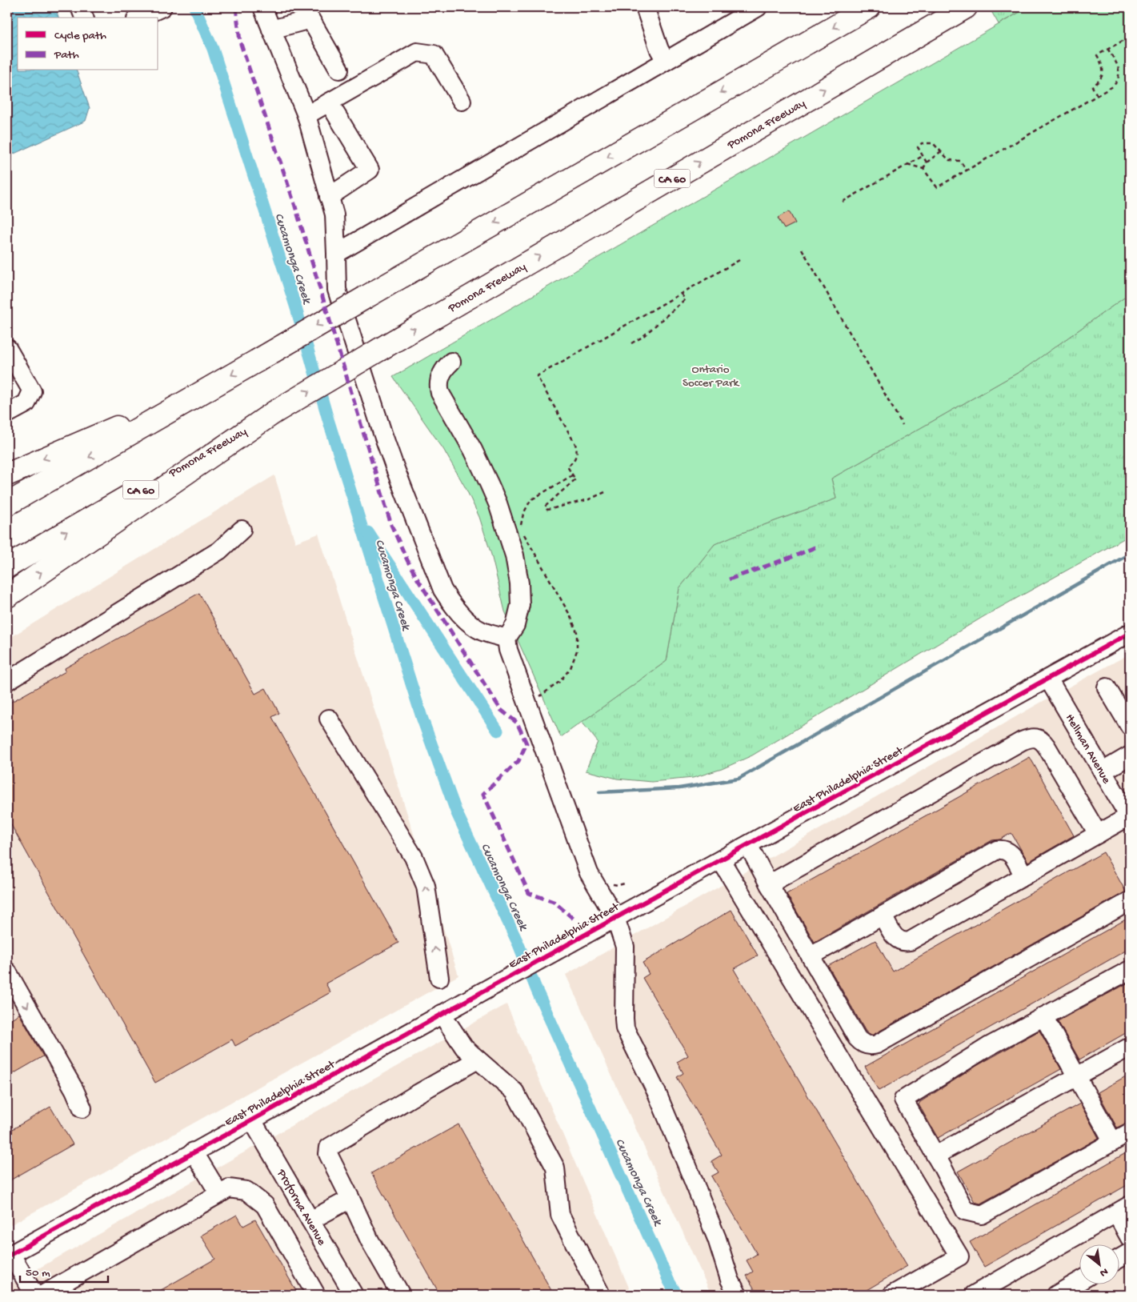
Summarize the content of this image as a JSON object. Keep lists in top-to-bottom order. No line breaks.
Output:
{"streets":{"highway":["Pomona Freeway","CA 60"],"street":["Hellman Avenue","East Philadelphia Street","Proforma Avenue"]},"crossings":[["Hellman Avenue","East Philadelphia Street"],["East Philadelphia Street","Proforma Avenue"]],"water":["Cucamonga Creek"],"parks":["Ontario Soccer Park"],"legend":["Cycle path","Path"],"scale_bar":"50 m","north":"bottom right"}
